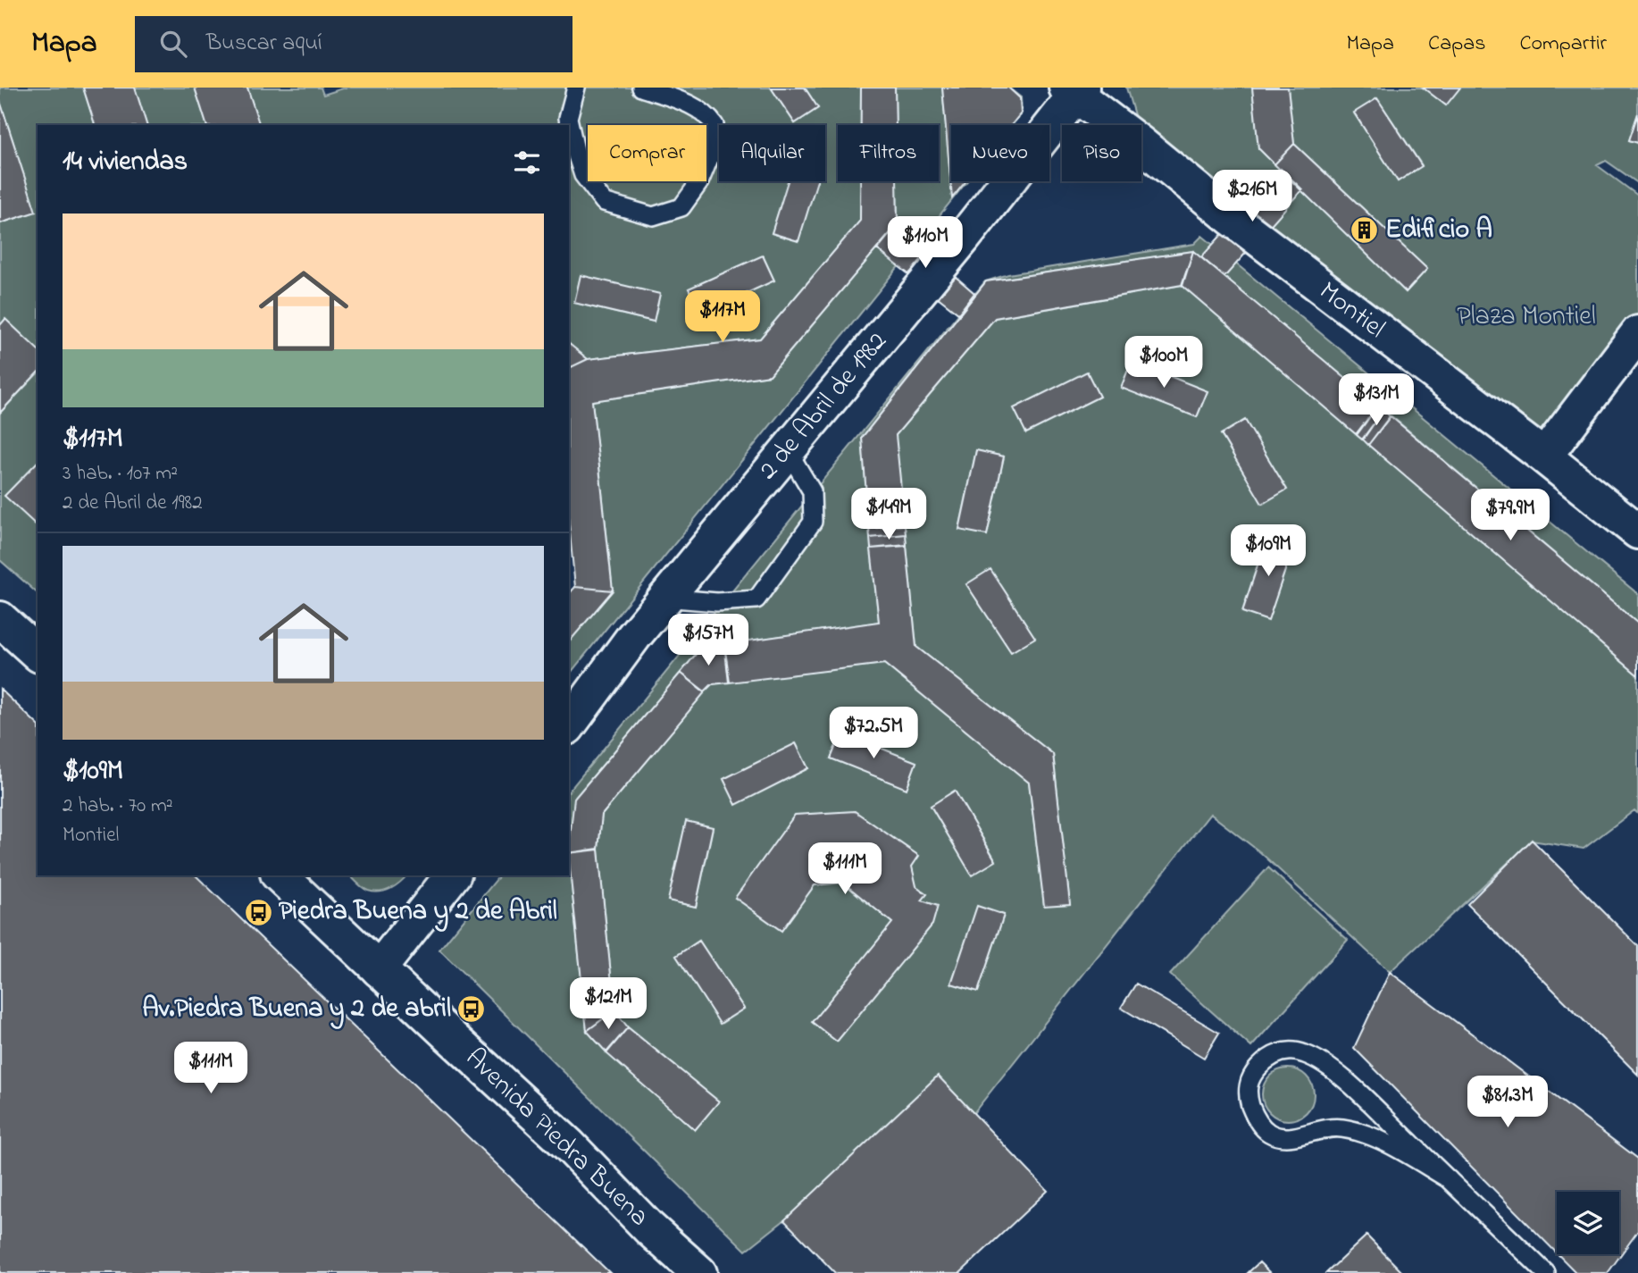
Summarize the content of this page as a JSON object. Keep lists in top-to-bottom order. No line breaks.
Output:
{"streets":{"street":["Montiel","2 de Abril de 1982","Avenida Piedra Buena"]},"crossings":[["Montiel","2 de Abril de 1982"]],"parks":["Plaza Montiel"],"places":{"building":["Edificio A"],"bus stop":["Piedra Buena y 2 de Abril","Av.Piedra Buena y 2 de abril"]},"page":{"header":"Mapa","search":"Buscar aquí","nav":["Mapa","Capas","Compartir"],"chip":["Comprar","Alquilar","Filtros","Nuevo","Piso"],"heading":"14 viviendas","price":["$216M","$110M","$117M","$100M","$131M","$149M","$79.9M","$109M","$157M","$72.5M","$111M","$121M","$111M","$81.3M"],"list":[{"name":"$117M","note":"3 hab. · 107 m² · 2 de Abril de 1982"},{"name":"$109M","note":"2 hab. · 70 m² · Montiel"}]}}
